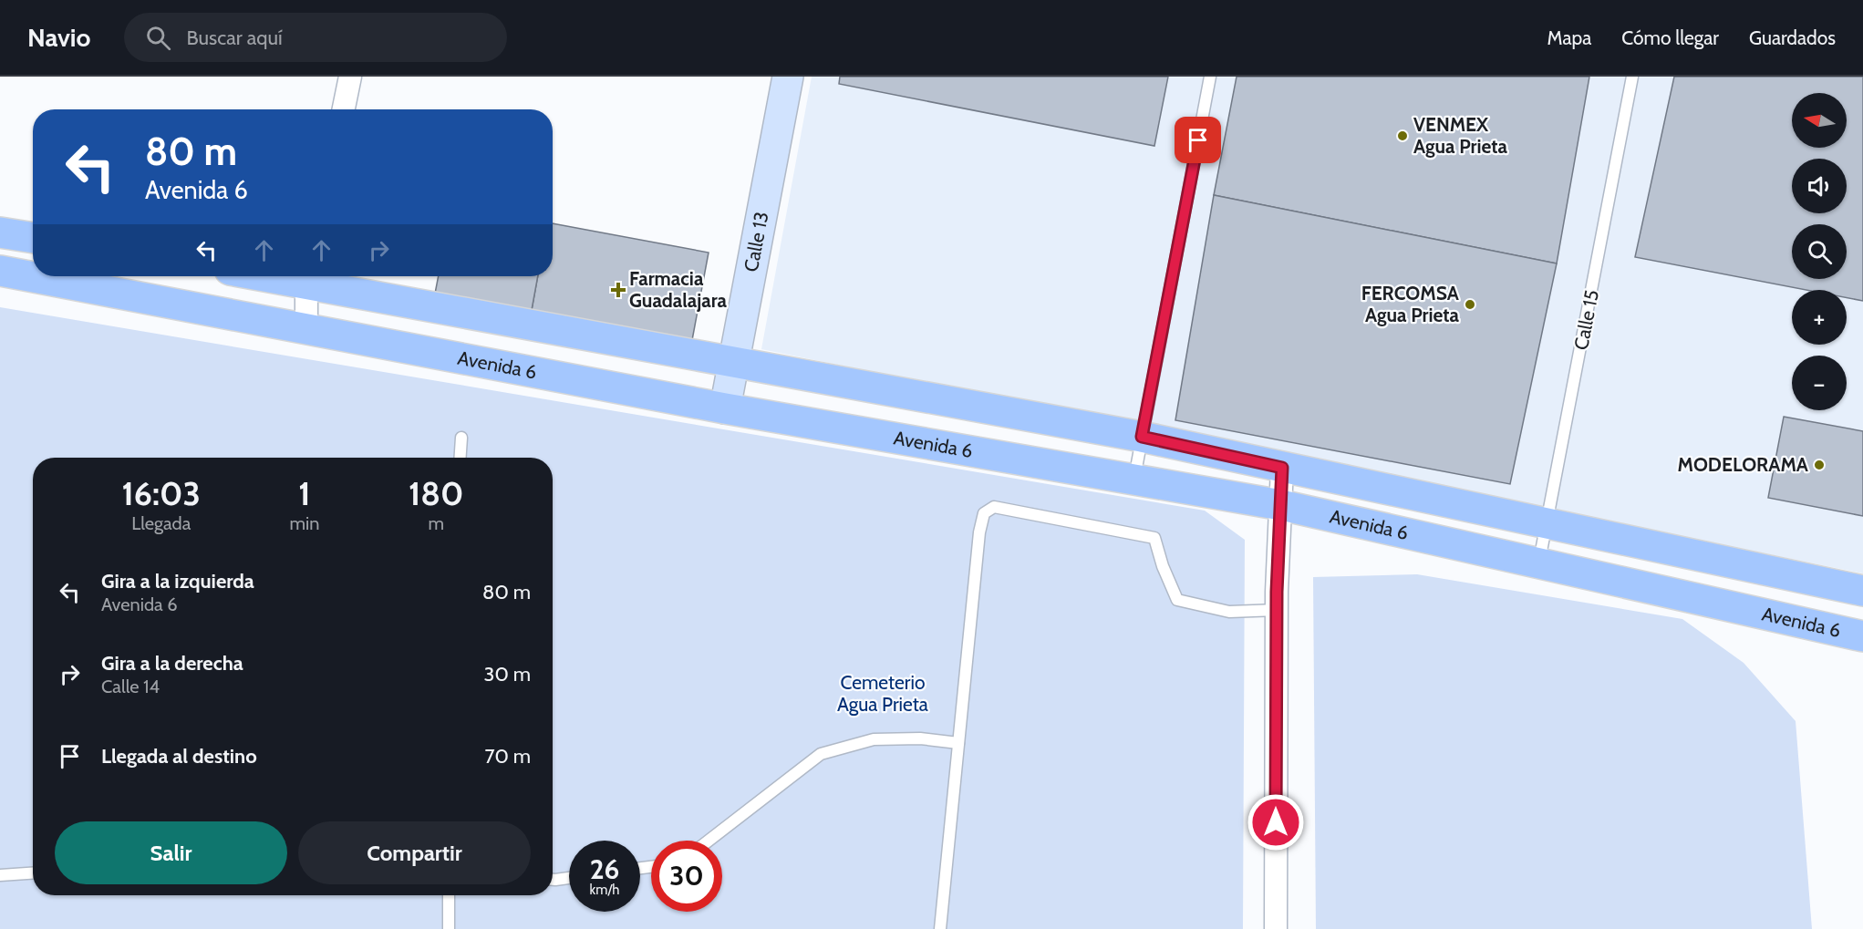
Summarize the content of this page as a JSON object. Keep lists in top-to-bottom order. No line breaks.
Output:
{"streets":{"main road":["Avenida 6"],"street":["Calle 13"],"lane":["Calle 15"]},"crossings":[["Calle 13","Avenida 6"],["Calle 15","Avenida 6"]],"parks":["Cemeterio Agua Prieta"],"places":{"other":["VENMEX Agua Prieta","FERCOMSA Agua Prieta","MODELORAMA"],"health":["Farmacia Guadalajara"]},"north":"left","page":{"header":"Navio","search":"Buscar aquí","nav":["Mapa","Cómo llegar","Guardados"],"map_buttons":["+","−"],"turn":["80 m","Avenida 6"],"eta":["16:03","Llegada","1","min","180","m"],"list":[{"name":"Gira a la izquierda","note":"Avenida 6","value":"80 m"},{"name":"Gira a la derecha","note":"Calle 14","value":"30 m"},{"name":"Llegada al destino","value":"70 m"}],"buttons":["Salir","Compartir"],"speed":"26 km/h","limit":"30"}}
